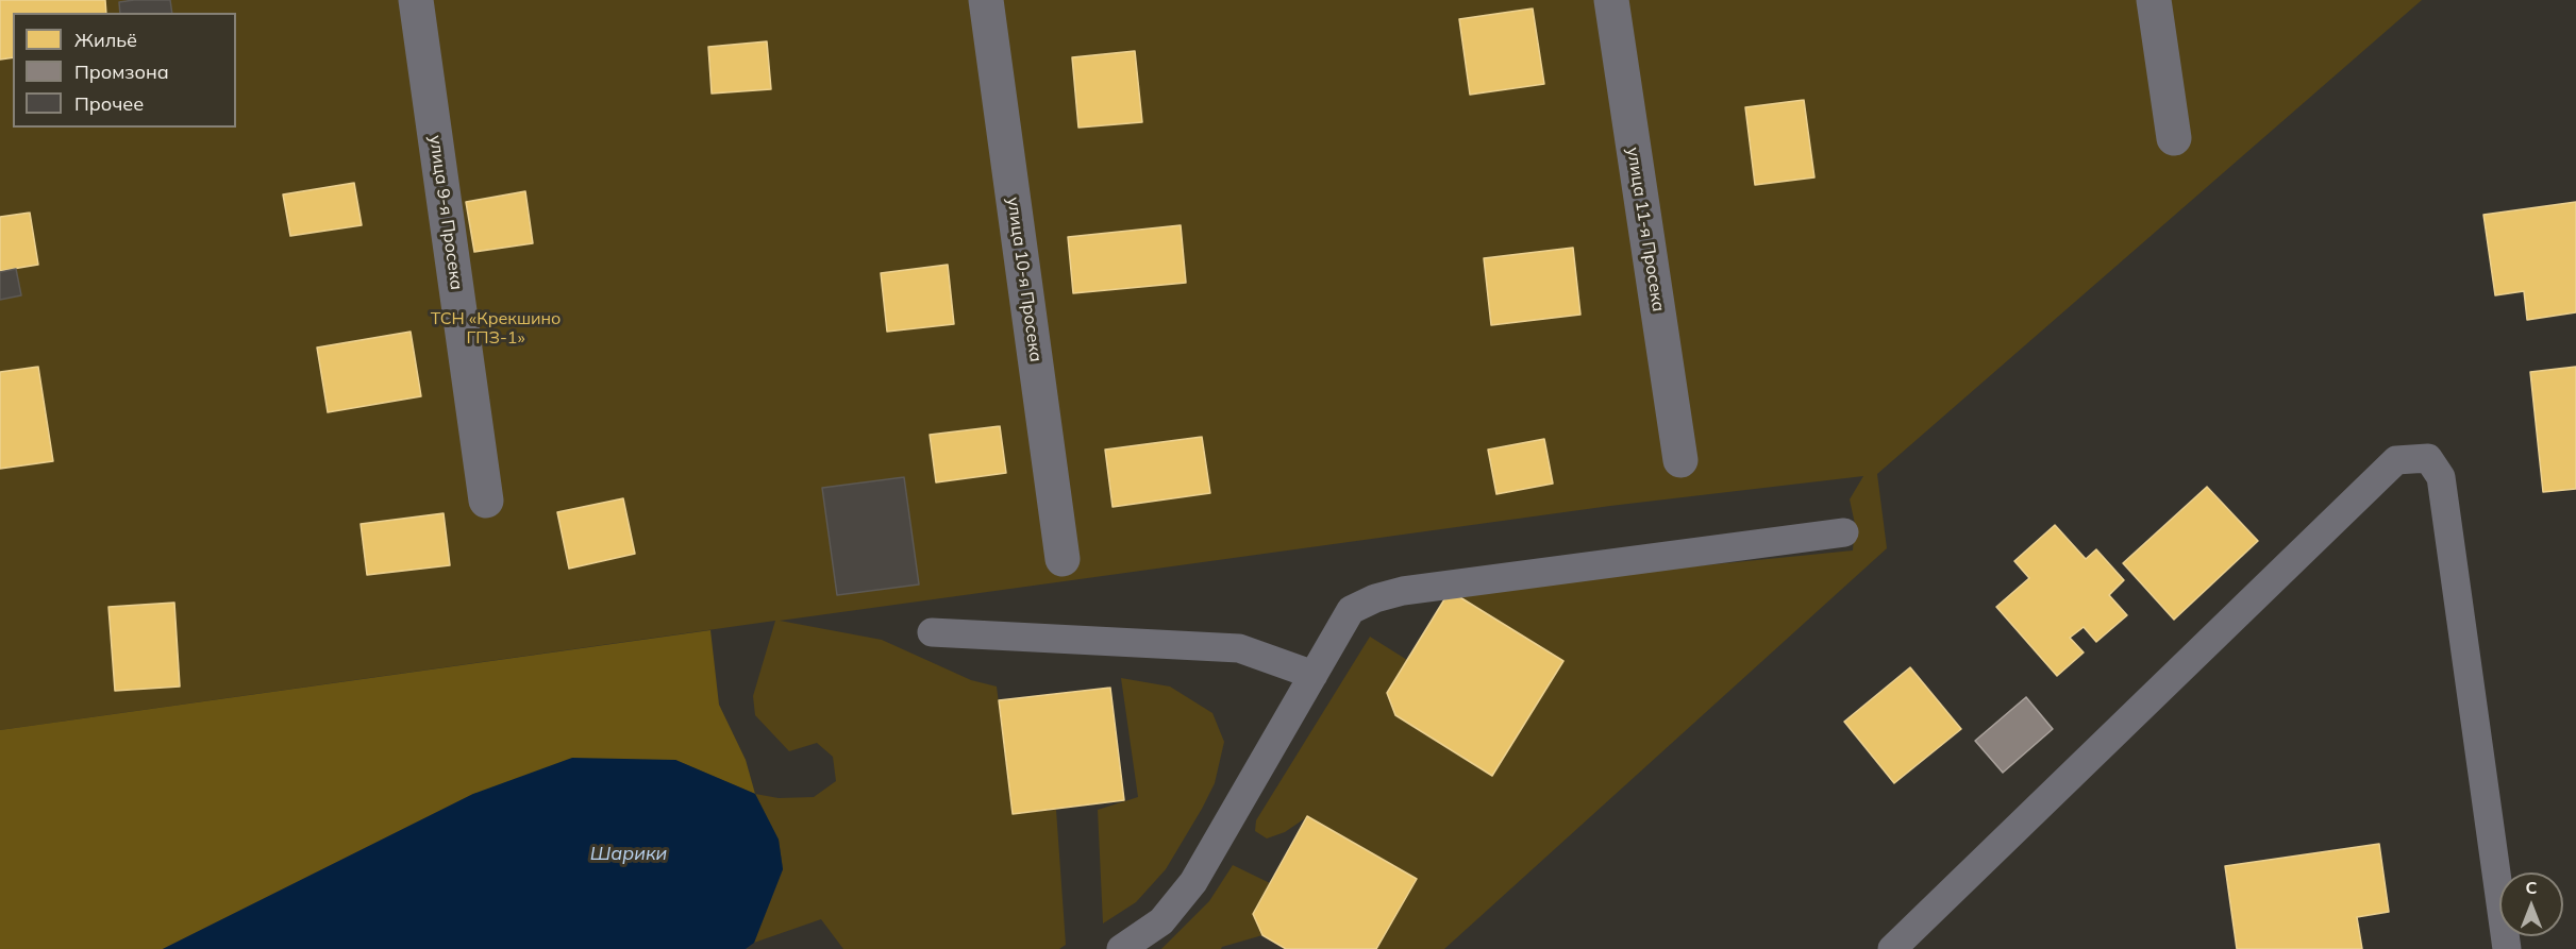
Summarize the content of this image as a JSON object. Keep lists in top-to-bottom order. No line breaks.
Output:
{"streets":{"street":["улица 9-я Просека","улица 11-я Просека","улица 10-я Просека"]},"water":["Шарики"],"parks":["ТСН «Крекшино ГПЗ-1»"],"legend":["Жильё","Промзона","Прочее"],"north":"top"}
